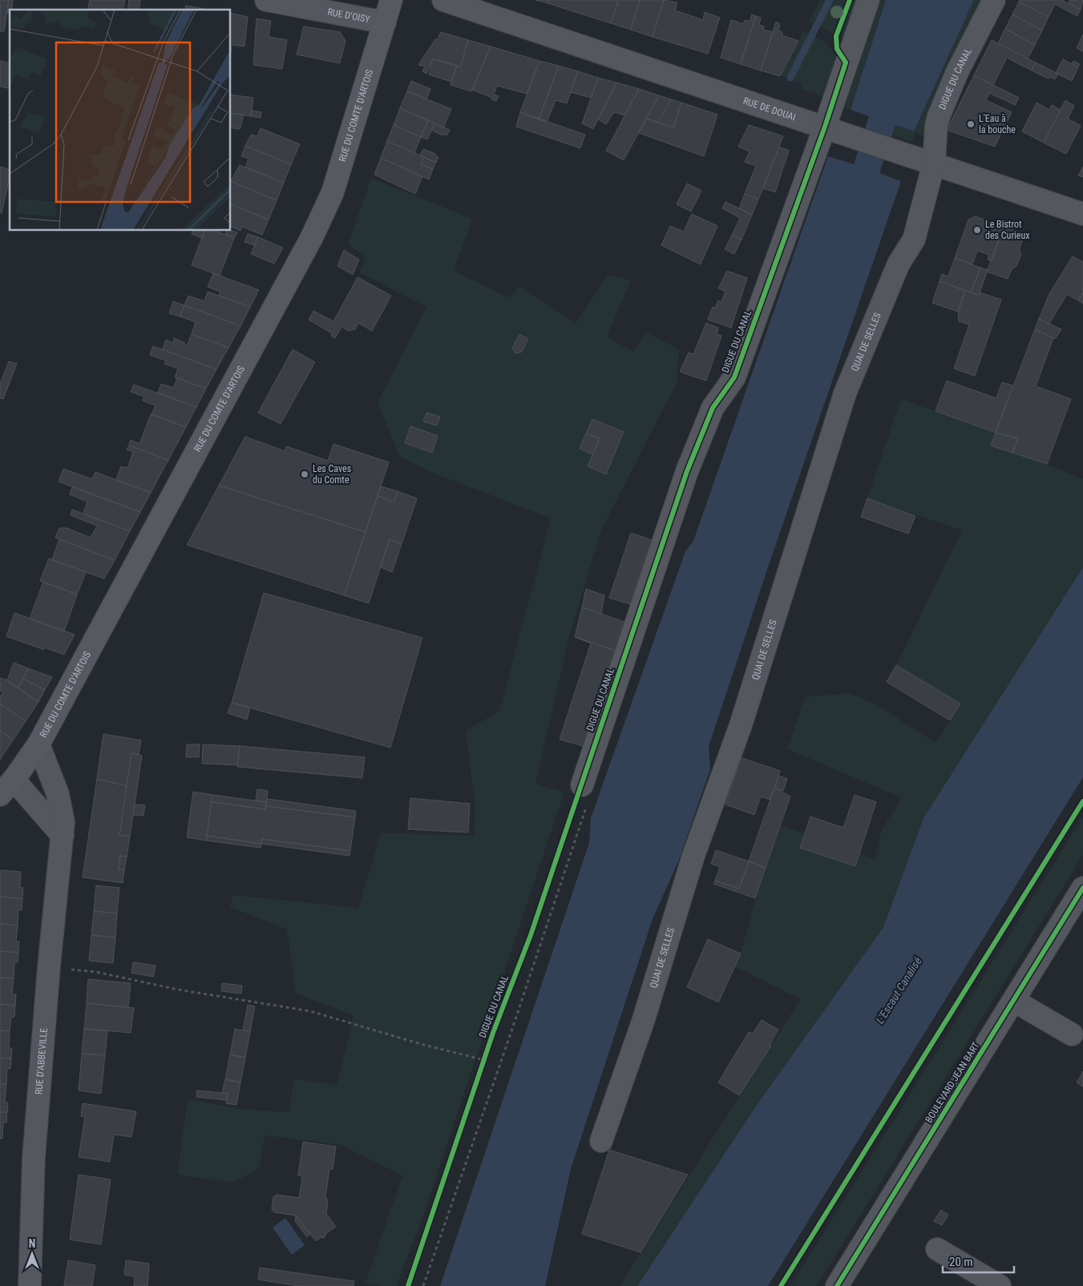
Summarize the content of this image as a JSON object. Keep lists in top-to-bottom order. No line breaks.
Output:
{"streets":{"main road":["RUE DU COMTE D'ARTOIS"],"street":["RUE D'OISY","DIGUE DU CANAL","RUE DE DOUAI","QUAI DE SELLES","RUE D'ABBEVILLE","BOULEVARD JEAN BART"]},"crossings":[["RUE D'OISY","RUE DU COMTE D'ARTOIS"],["DIGUE DU CANAL","RUE DE DOUAI"],["DIGUE DU CANAL","QUAI DE SELLES"],["RUE DE DOUAI","QUAI DE SELLES"],["RUE DU COMTE D'ARTOIS","RUE D'ABBEVILLE"]],"water":["L'Escaut Canalisé"],"places":["L'Eau à la bouche","Le Bistrot des Curieux","Les Caves du Comte"],"scale_bar":"20 m","north":"top"}
